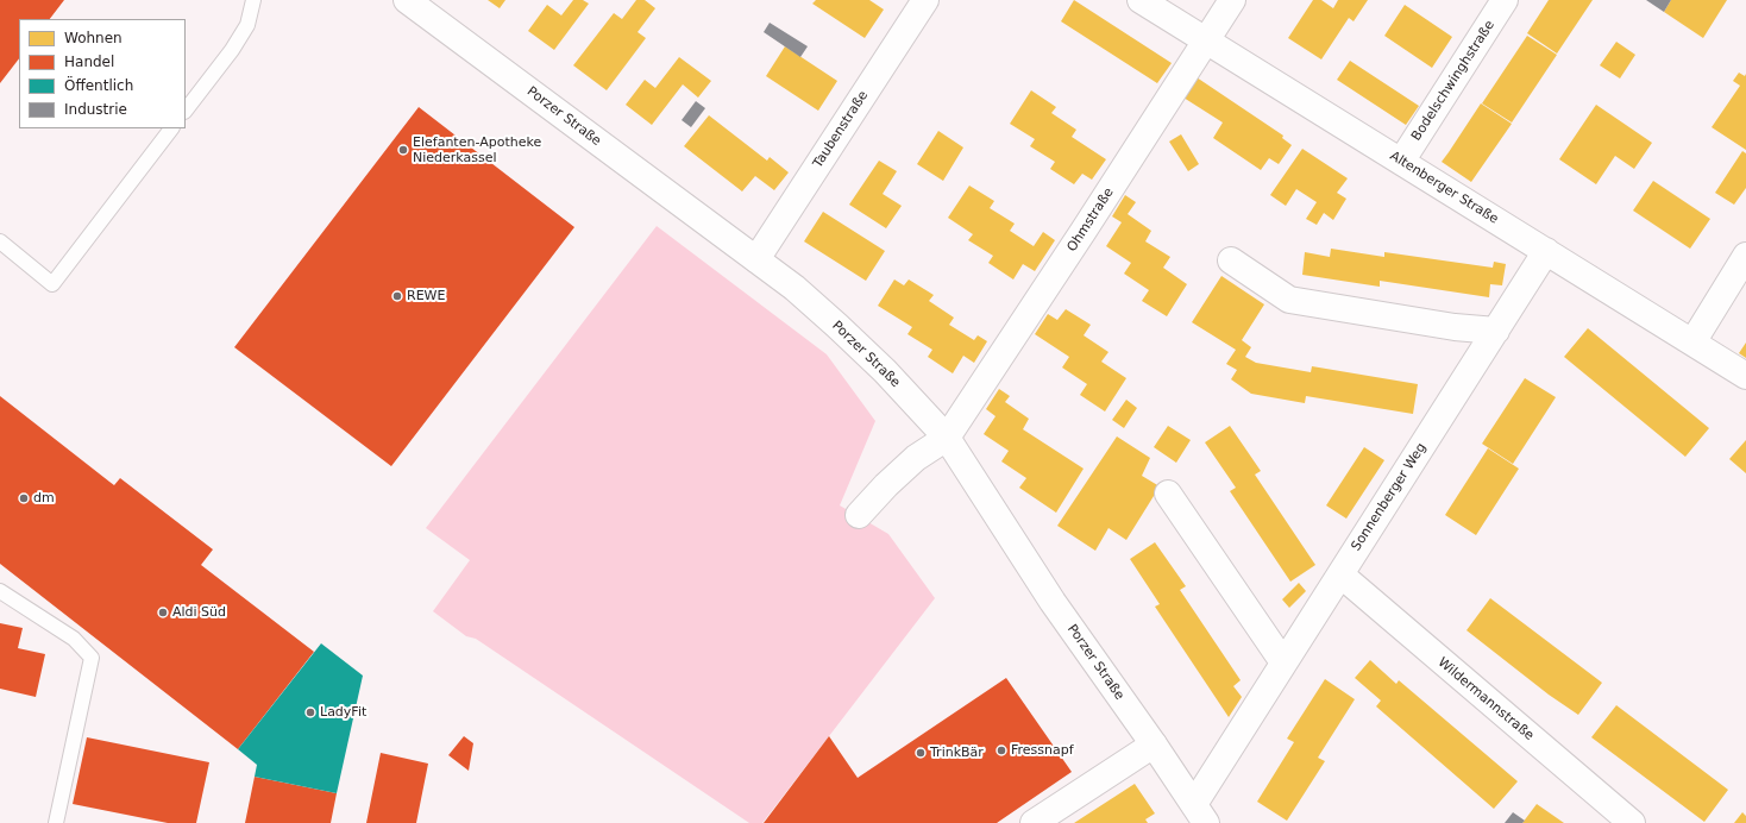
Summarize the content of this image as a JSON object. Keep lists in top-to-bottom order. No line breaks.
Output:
{"streets":{"street":["Bodelschwinghstraße","Porzer Straße","Taubenstraße","Altenberger Straße","Ohmstraße","Sonnenberger Weg","Wildermannstraße"]},"crossings":[["Bodelschwinghstraße","Altenberger Straße"],["Porzer Straße","Taubenstraße"],["Porzer Straße","Ohmstraße"],["Porzer Straße","Sonnenberger Weg"],["Altenberger Straße","Ohmstraße"],["Altenberger Straße","Sonnenberger Weg"],["Sonnenberger Weg","Wildermannstraße"]],"places":["Elefanten-Apotheke Niederkassel","REWE","dm","Aldi Süd","LadyFit","Fressnapf","TrinkBär"],"legend":["Wohnen","Handel","Öffentlich","Industrie"]}
